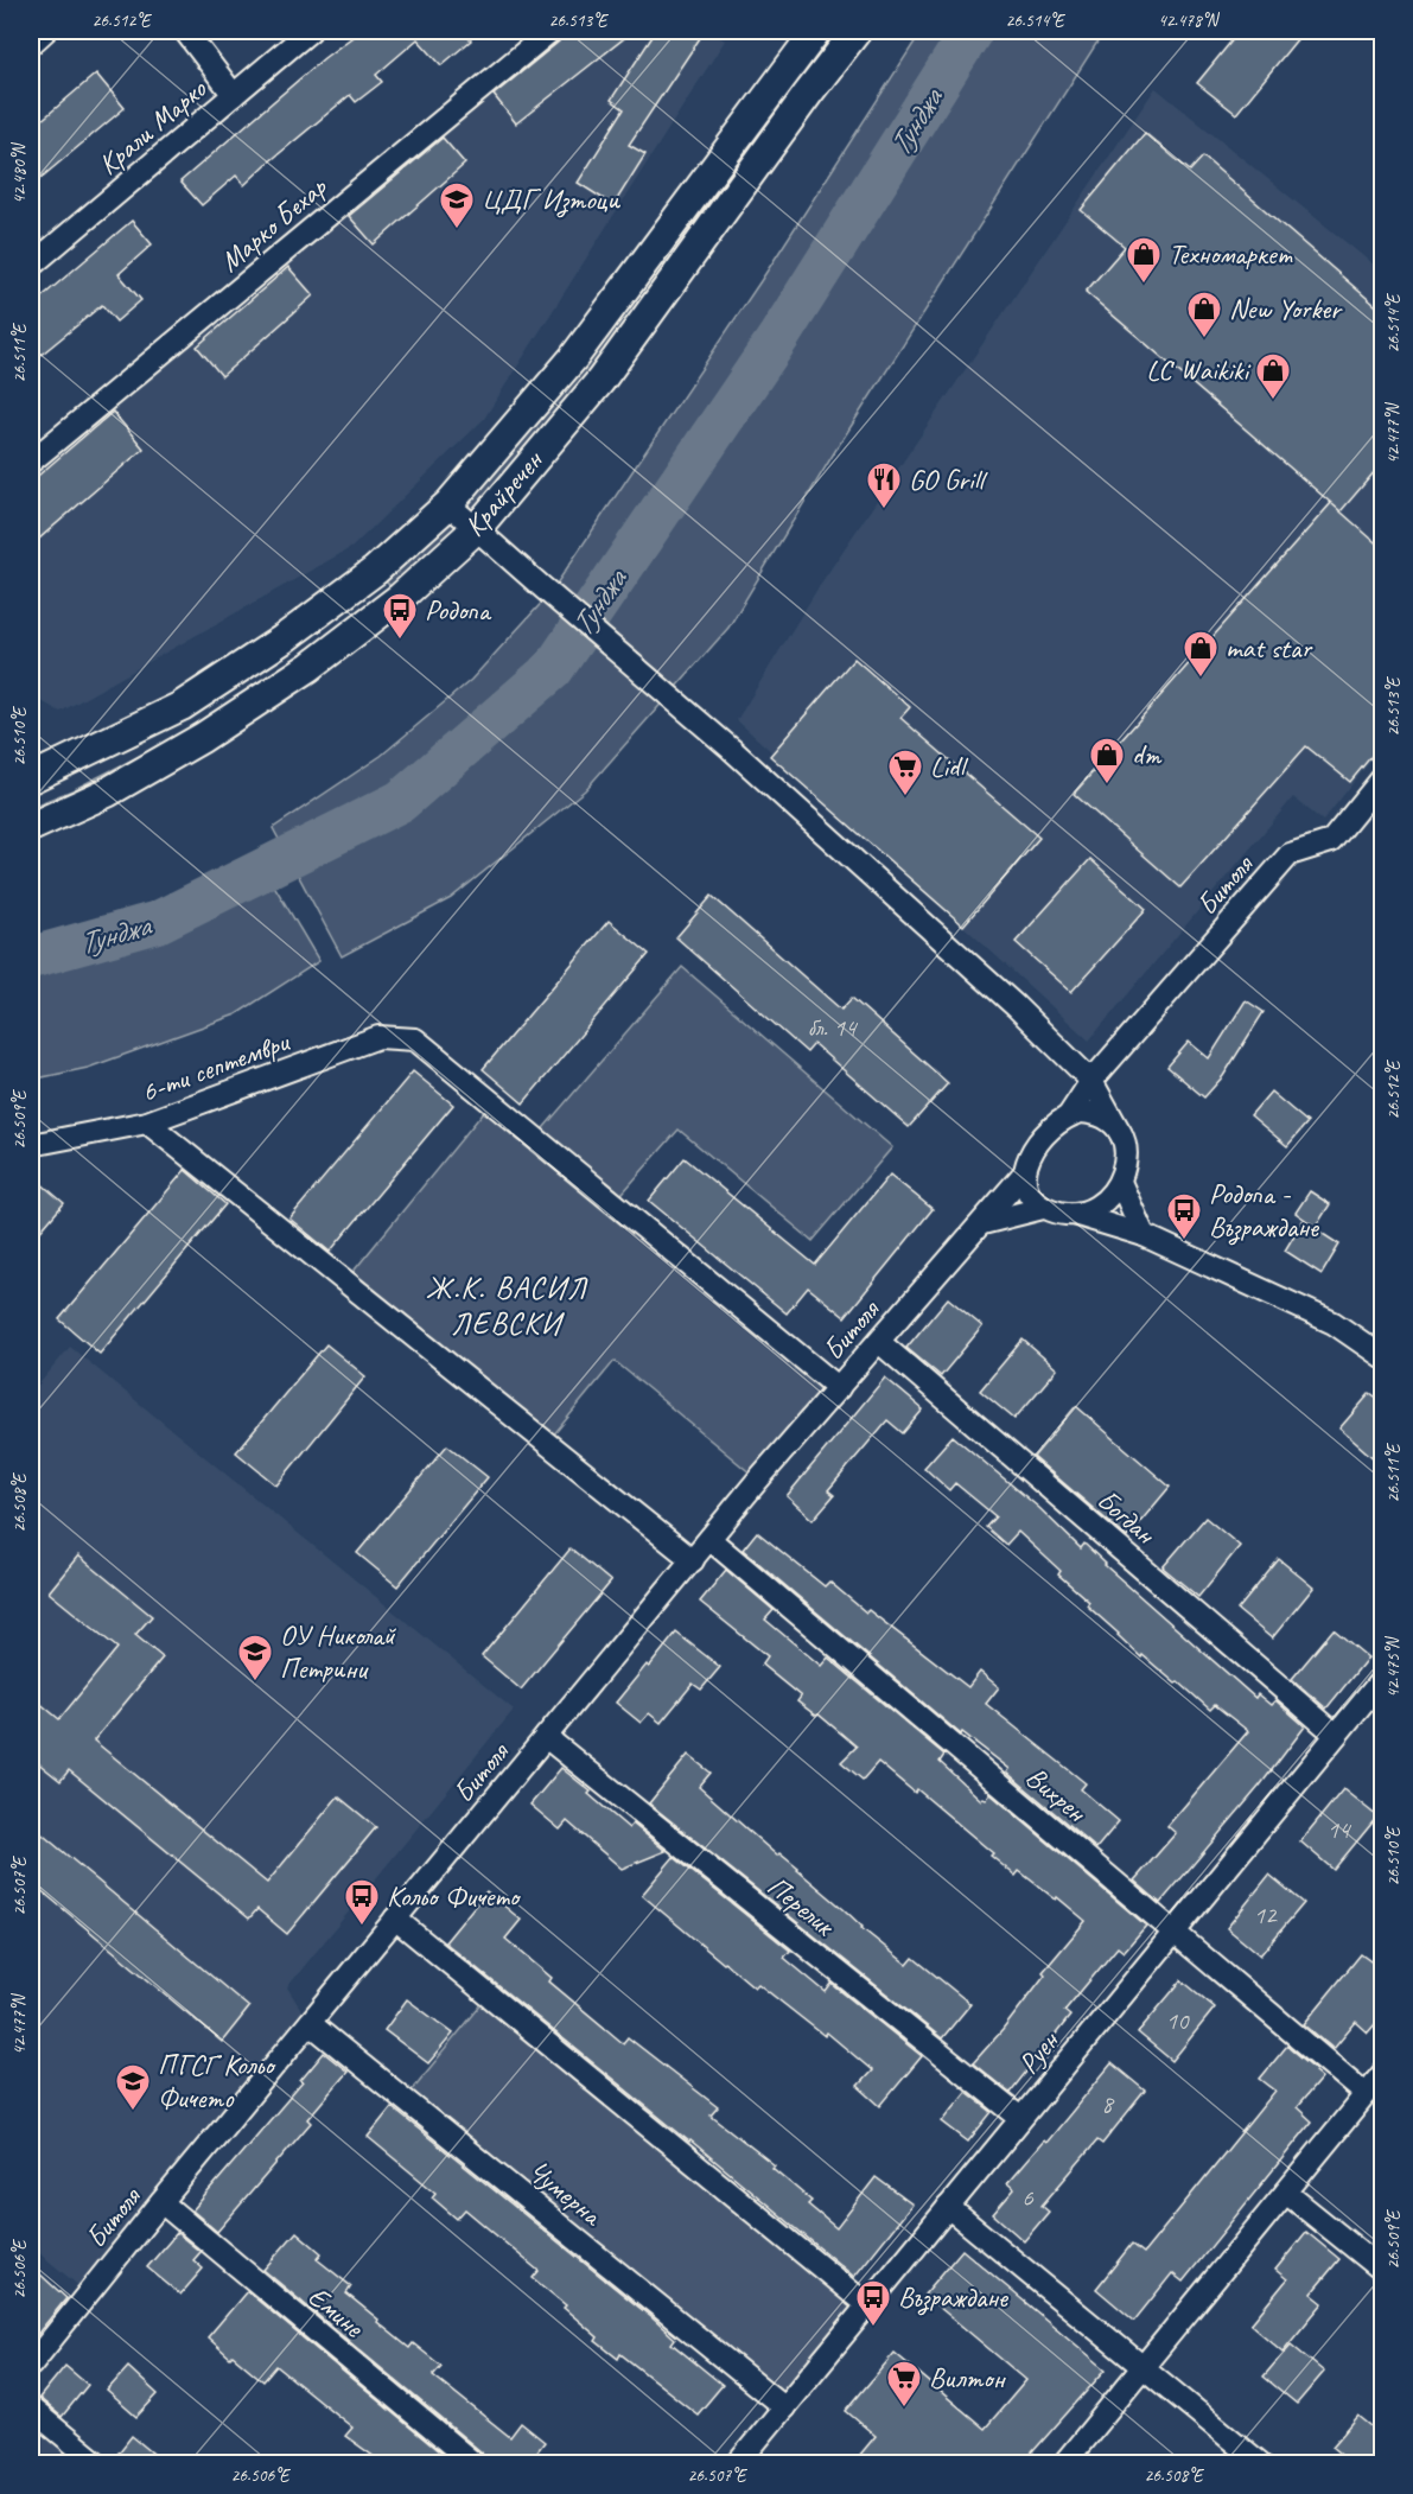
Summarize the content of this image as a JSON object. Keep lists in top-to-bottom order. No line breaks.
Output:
{"streets":{"street":["Крали Марко","Марко Бехар","Крайречен","Битоля","6-ти септември","Богдан","Вихрен","Перелик","Руен","Чумерна","Емине"]},"crossings":[["Битоля","6-ти септември"],["Битоля","Богдан"],["Битоля","Вихрен"],["Битоля","Перелик"],["Битоля","Чумерна"],["Битоля","Емине"],["Богдан","Руен"],["Вихрен","Руен"],["Перелик","Руен"],["Руен","Чумерна"]],"districts":["Ж.К. ВАСИЛ ЛЕВСКИ"],"water":["Тунджа"],"places":{"school or university":["ЦДГ Изтоци","ОУ Николай Петрини","ПГСГ Кольо Фичето"],"shop":["Техномаркет","New Yorker","LC Waikiki","mat star","dm"],"restaurant":["GO Grill"],"bus stop":["Родопа","Родопа - Възраждане","Кольо Фичето","Възраждане"],"supermarket":["Lidl","Вилтон"]},"house_numbers":["бл. 14","14","12","10","8","6"],"coordinates":["26.512°E","26.513°E","26.514°E","42.478°N","42.480°N","26.511°E","42.477°N","26.510°E","26.509°E","26.508°E","42.475°N","26.507°E","26.506°E"]}
